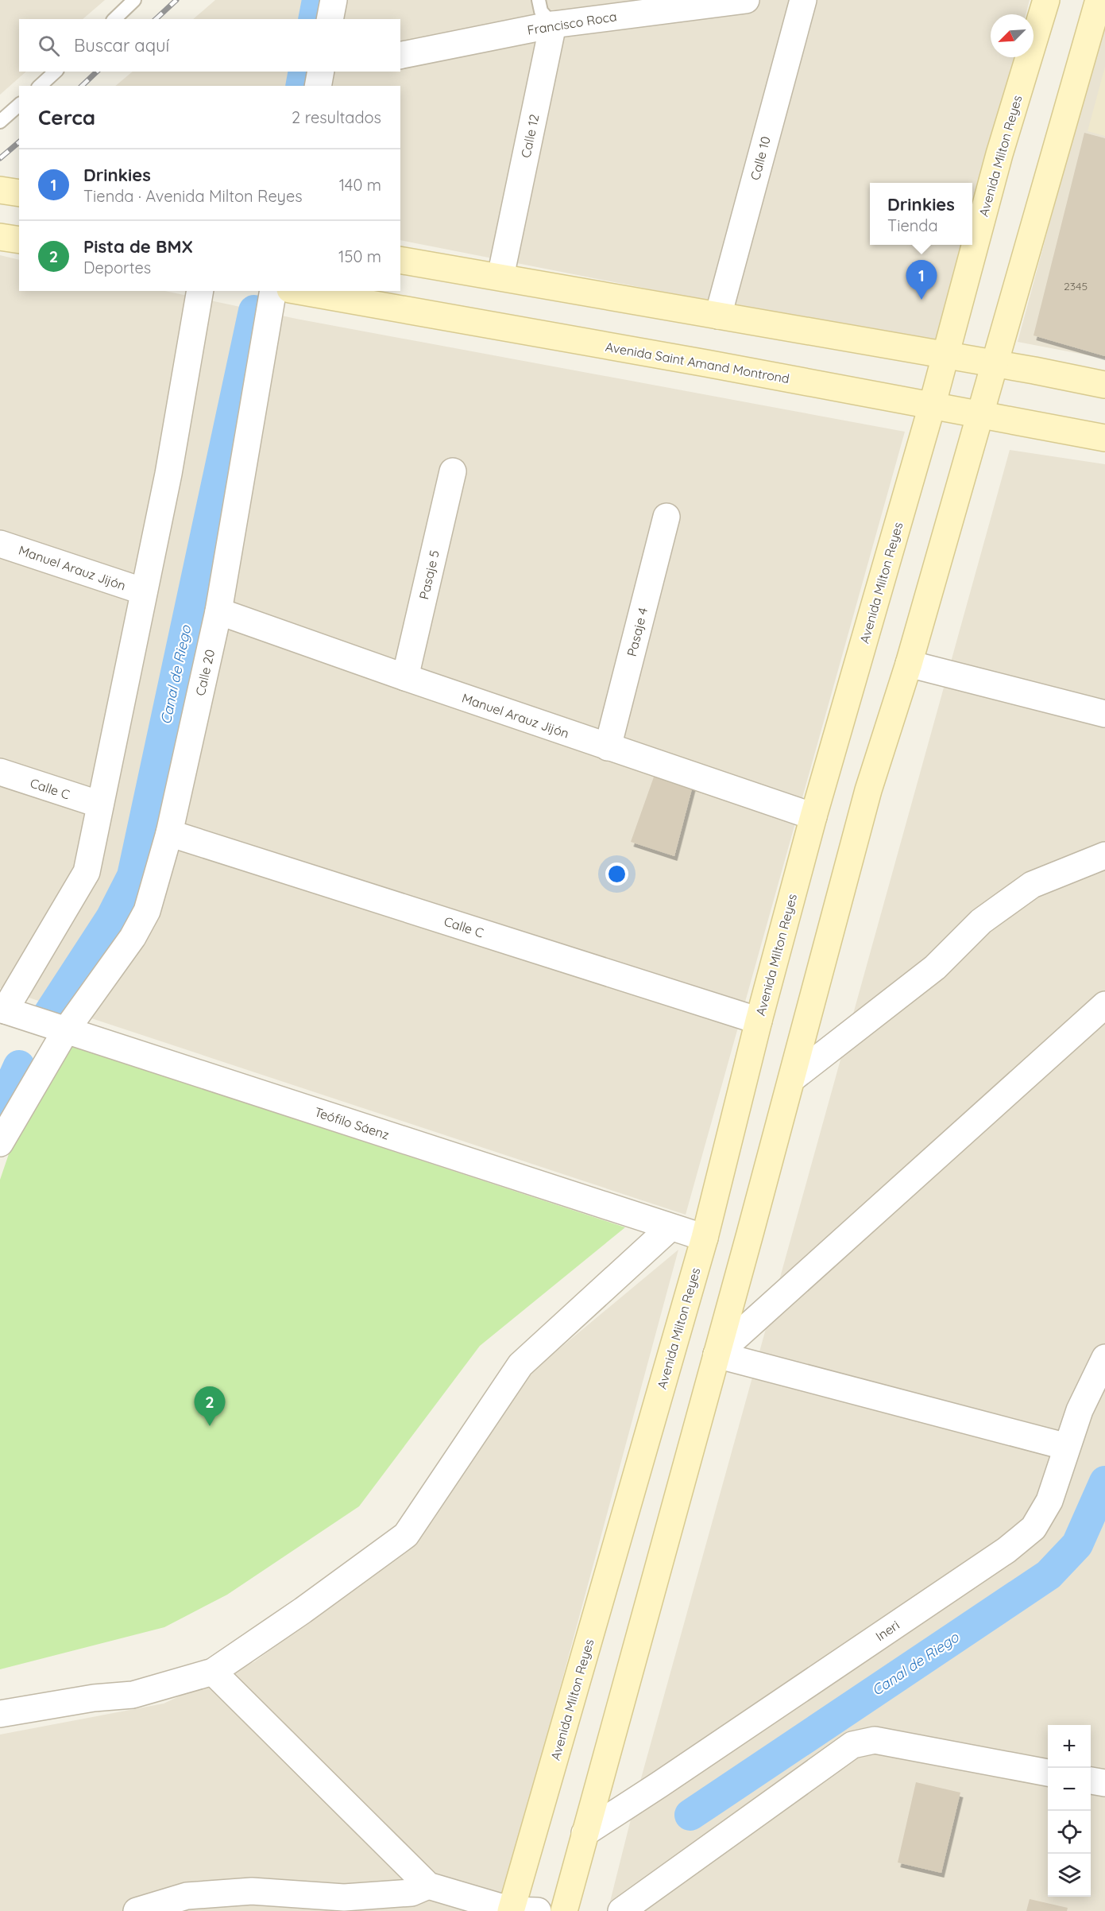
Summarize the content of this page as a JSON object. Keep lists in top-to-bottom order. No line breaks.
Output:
{"streets":{"street":["Francisco Roca","Calle 12","Avenida Milton Reyes","Calle 10","Avenida Saint Amand Montrond","Manuel Arauz Jijón","Pasaje 5","Pasaje 4","Calle 20","Calle C","Teófilo Sáenz","Ineri"]},"crossings":[["Francisco Roca","Calle 12"],["Avenida Milton Reyes","Avenida Saint Amand Montrond"],["Avenida Milton Reyes","Manuel Arauz Jijón"],["Avenida Milton Reyes","Calle C"],["Avenida Milton Reyes","Teófilo Sáenz"],["Manuel Arauz Jijón","Pasaje 5"],["Manuel Arauz Jijón","Pasaje 4"],["Manuel Arauz Jijón","Calle 20"],["Calle 20","Calle C"],["Calle 20","Teófilo Sáenz"]],"water":["Canal de Riego"],"house_numbers":["2345"],"north":"bottom left","page":{"search":"Buscar aquí","heading":["Cerca","2 resultados"],"list":[{"mark":"1","name":"Drinkies","note":"Tienda · Avenida Milton Reyes","value":"140 m"},{"mark":"2","name":"Pista de BMX","note":"Deportes","value":"150 m"}],"popup":["Drinkies","Tienda"],"pins":["1","2"],"map_buttons":["+","−"]}}
